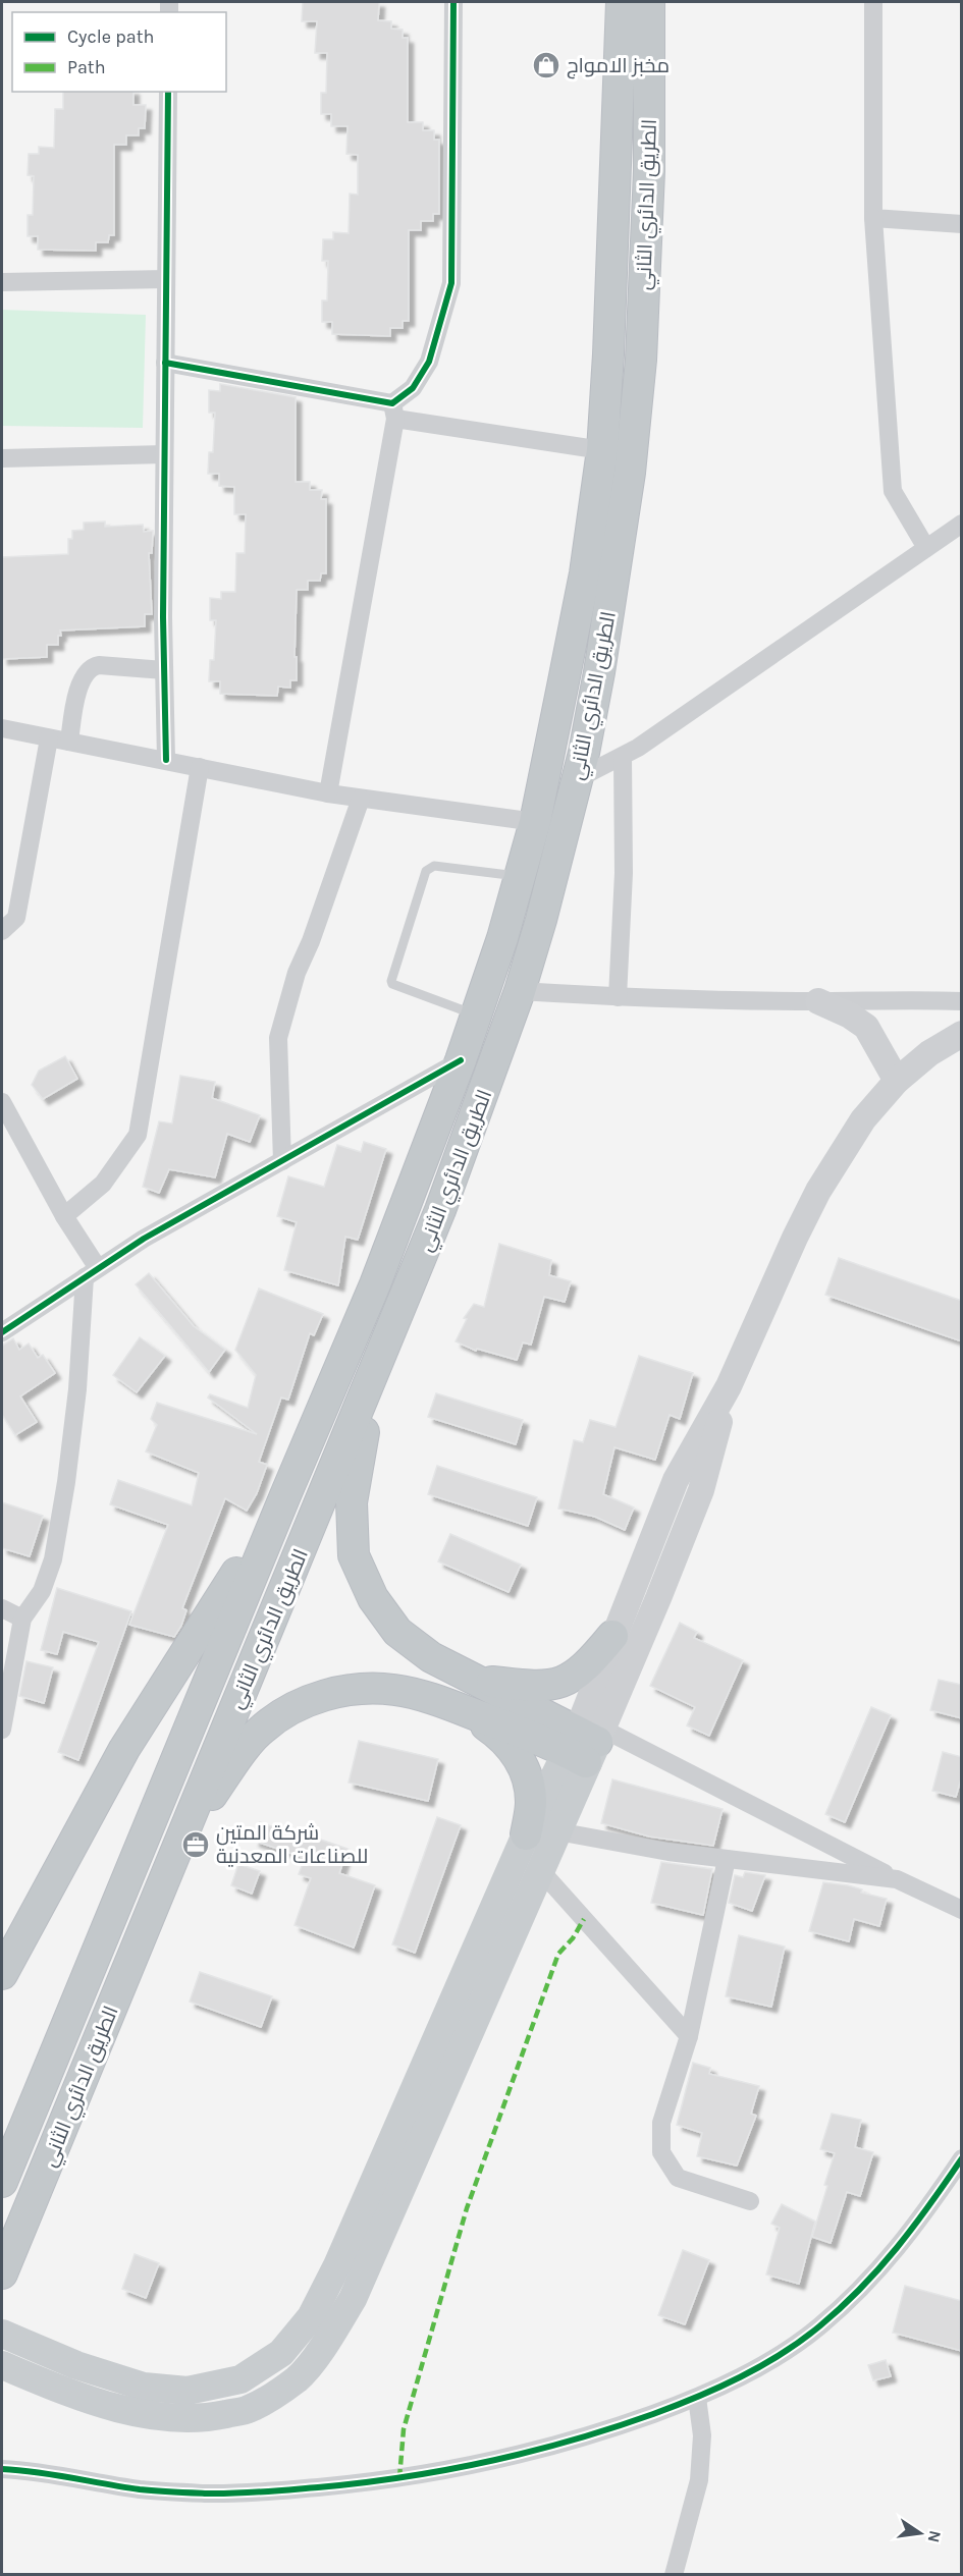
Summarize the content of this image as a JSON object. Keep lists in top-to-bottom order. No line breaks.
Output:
{"streets":{"highway":["الطريق الدائري الثاني"]},"places":{"shop":["مخبز الامواج"],"office":["شركة المتين للصناعات المعدنية"]},"legend":["Cycle path","Path"],"north":"right"}
